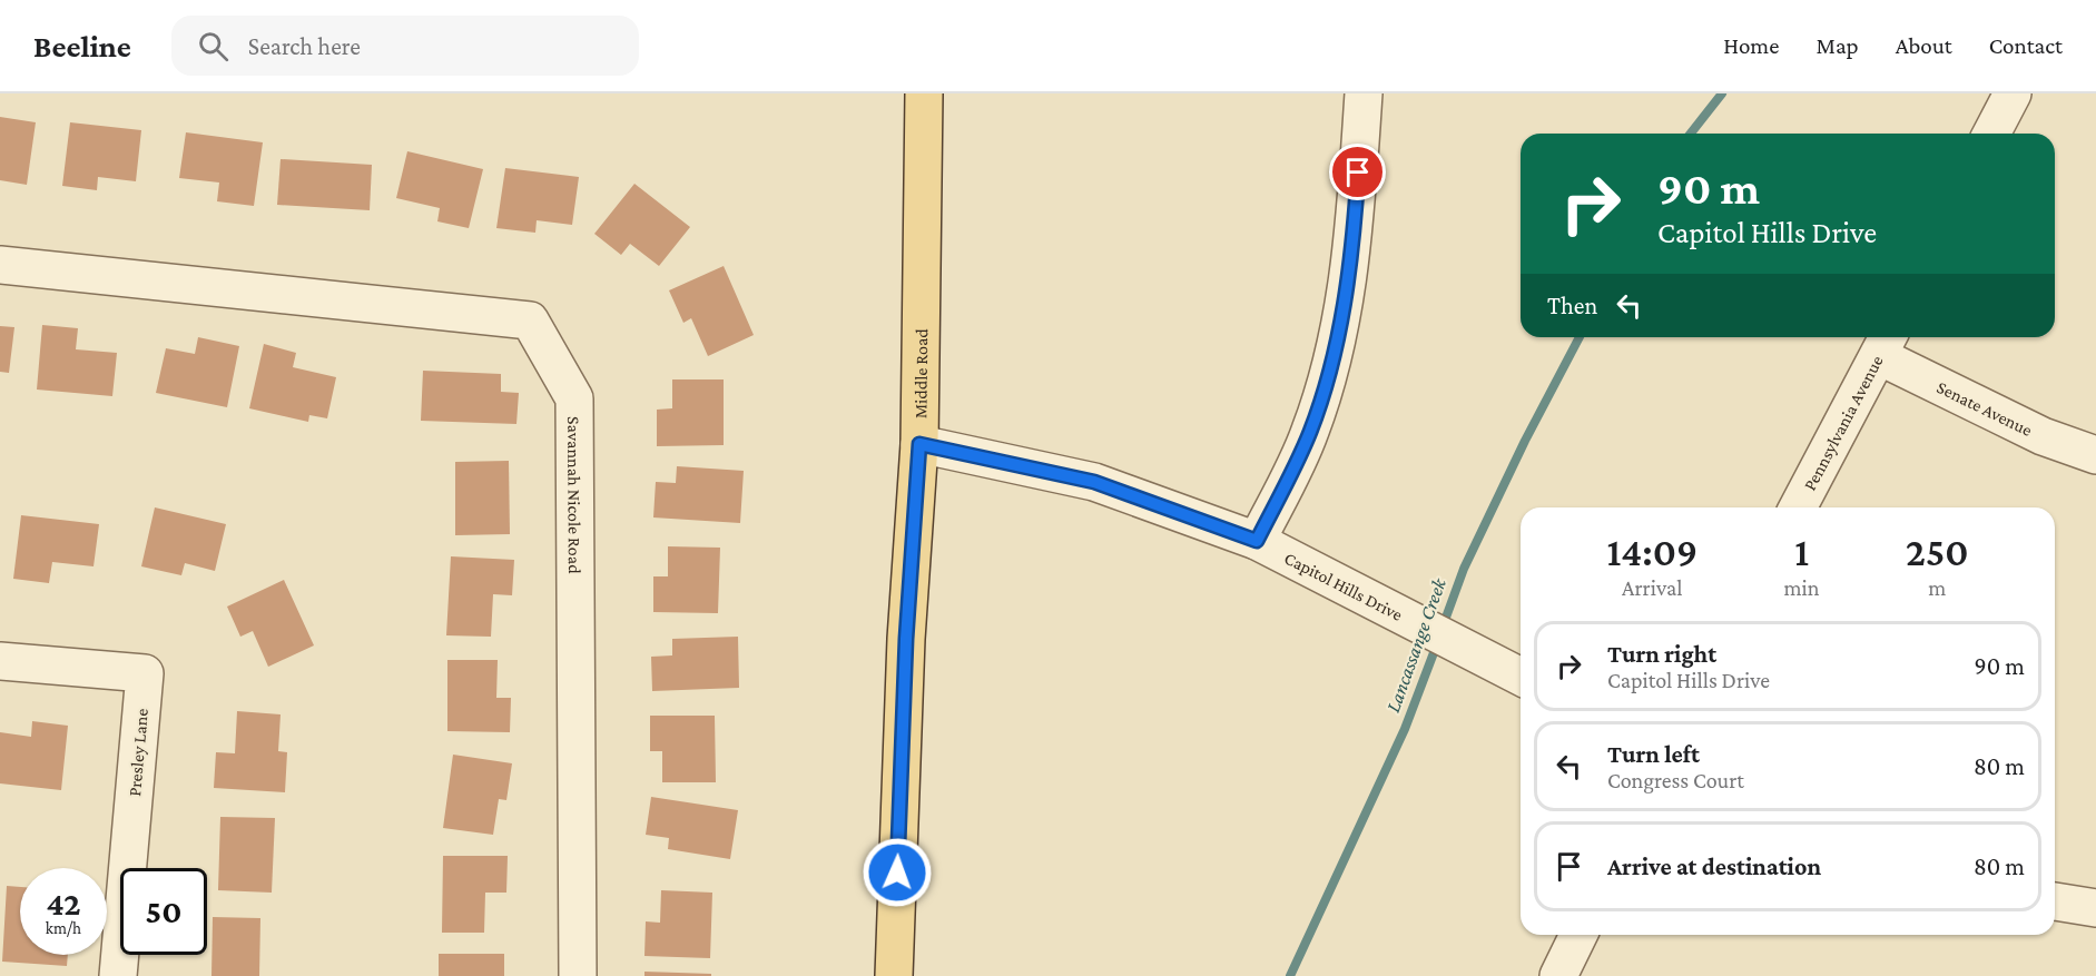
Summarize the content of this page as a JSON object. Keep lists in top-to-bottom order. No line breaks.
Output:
{"streets":{"main road":["Middle Road"],"street":["Senate Avenue","Pennsylvania Avenue","Savannah Nicole Road","Capitol Hills Drive","Presley Lane"]},"crossings":[["Middle Road","Capitol Hills Drive"],["Senate Avenue","Pennsylvania Avenue"]],"water":["Lancassange Creek"],"page":{"header":"Beeline","search":"Search here","nav":["Home","Map","About","Contact"],"turn":["90 m","Capitol Hills Drive"],"then":"Then","eta":["14:09","Arrival","1","min","250","m"],"list":[{"name":"Turn right","note":"Capitol Hills Drive","value":"90 m"},{"name":"Turn left","note":"Congress Court","value":"80 m"},{"name":"Arrive at destination","value":"80 m"}],"speed":"42 km/h","limit":"50"}}
